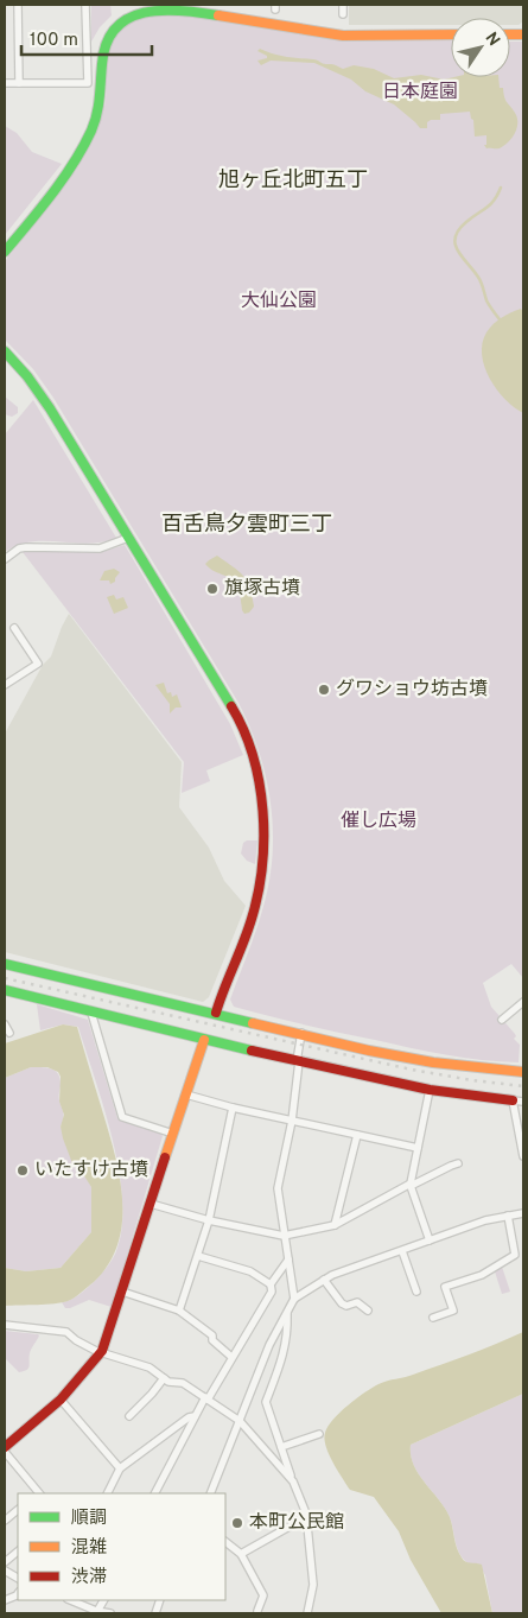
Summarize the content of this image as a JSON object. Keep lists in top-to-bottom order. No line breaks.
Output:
{"districts":["旭ヶ丘北町五丁","百舌鳥夕雲町三丁"],"parks":["日本庭園","大仙公園","催し広場"],"places":["旗塚古墳","グワショウ坊古墳","いたすけ古墳","本町公民館"],"legend":["順調","混雑","渋滞"],"scale_bar":"100 m","north":"top right"}
